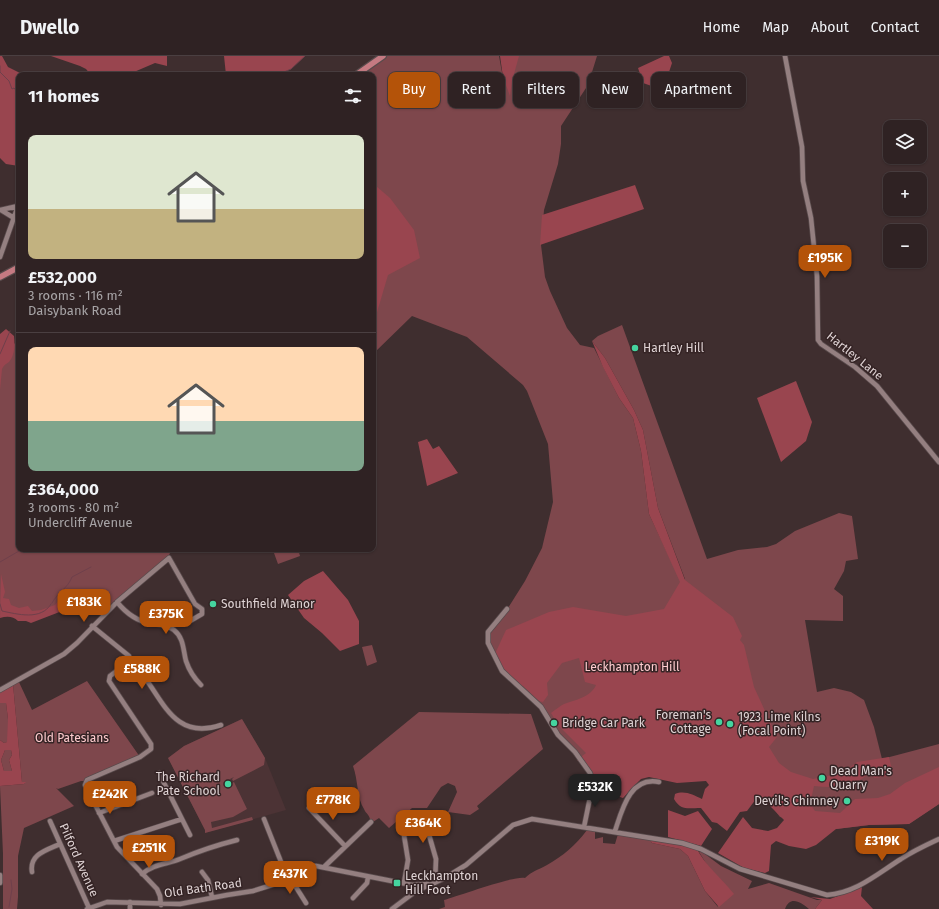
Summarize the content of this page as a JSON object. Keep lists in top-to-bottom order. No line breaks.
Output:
{"streets":{"street":["Hartley Lane","Pilford Avenue","Old Bath Road"]},"crossings":[["Pilford Avenue","Old Bath Road"]],"parks":["Leckhampton Hill","Old Patesians"],"places":{"other":["Hartley Hill","Southfield Manor","Foreman's Cottage","Bridge Car Park","1923 Lime Kilns (Focal Point)","Dead Man's Quarry","The Richard Pate School","Devil's Chimney"],"transit":["Leckhampton Hill Foot"]},"page":{"header":"Dwello","nav":["Home","Map","About","Contact"],"chip":["Buy","Rent","Filters","New","Apartment"],"heading":"11 homes","map_buttons":["+","−"],"list":[{"name":"£532,000","note":"3 rooms · 116 m² · Daisybank Road"},{"name":"£364,000","note":"3 rooms · 80 m² · Undercliff Avenue"}],"price":["£195K","£183K","£375K","£588K","£532K","£242K","£778K","£364K","£319K","£251K","£437K"]}}
